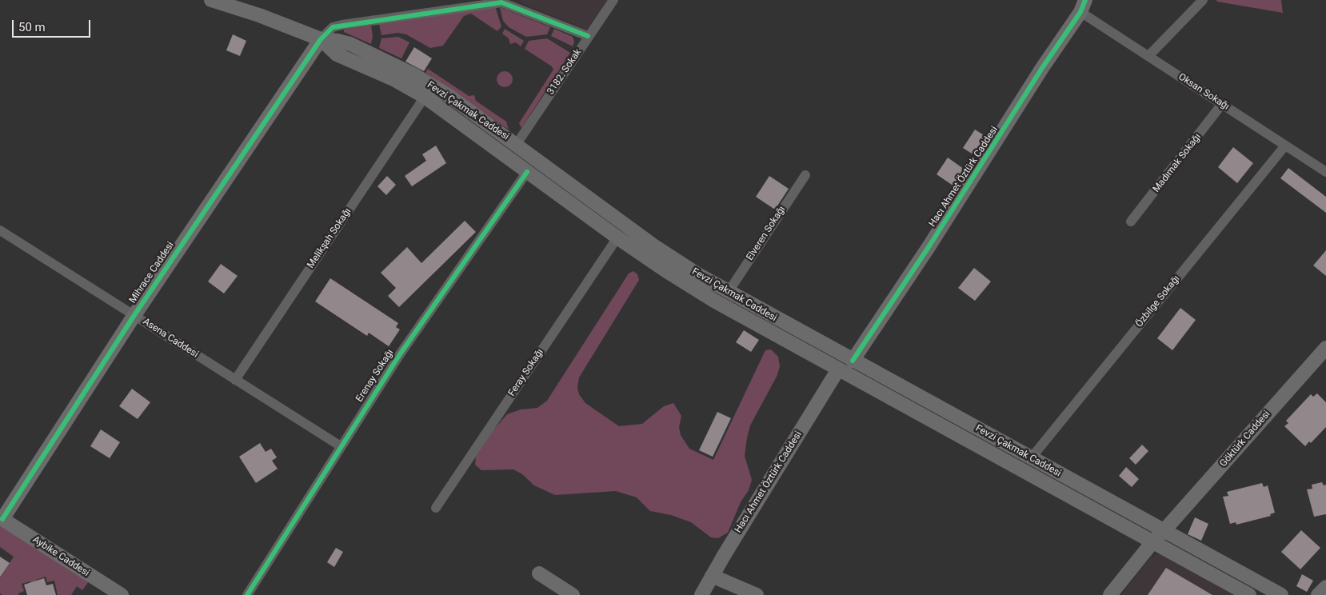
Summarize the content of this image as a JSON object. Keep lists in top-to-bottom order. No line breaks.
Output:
{"streets":{"main road":["Fevzi Çakmak Caddesi","Hacı Ahmet Öztürk Caddesi","Mihrace Caddesi","Göktürk Caddesi","Aybike Caddesi"],"street":["3182. Sokak","Oksan Sokağı","Madımak Sokağı","Elveren Sokağı","Melikşah Sokağı","Özbilge Sokağı","Asena Caddesi","Feray Sokağı","Erenay Sokağı"]},"crossings":[["3182. Sokak","Fevzi Çakmak Caddesi"],["Oksan Sokağı","Madımak Sokağı"],["Oksan Sokağı","Hacı Ahmet Öztürk Caddesi"],["Oksan Sokağı","Özbilge Sokağı"],["Fevzi Çakmak Caddesi","Hacı Ahmet Öztürk Caddesi"],["Fevzi Çakmak Caddesi","Elveren Sokağı"],["Fevzi Çakmak Caddesi","Melikşah Sokağı"],["Fevzi Çakmak Caddesi","Mihrace Caddesi"],["Fevzi Çakmak Caddesi","Özbilge Sokağı"],["Fevzi Çakmak Caddesi","Feray Sokağı"],["Fevzi Çakmak Caddesi","Erenay Sokağı"],["Fevzi Çakmak Caddesi","Göktürk Caddesi"],["Melikşah Sokağı","Asena Caddesi"],["Mihrace Caddesi","Asena Caddesi"],["Mihrace Caddesi","Aybike Caddesi"],["Asena Caddesi","Erenay Sokağı"]],"scale_bar":"50 m"}
